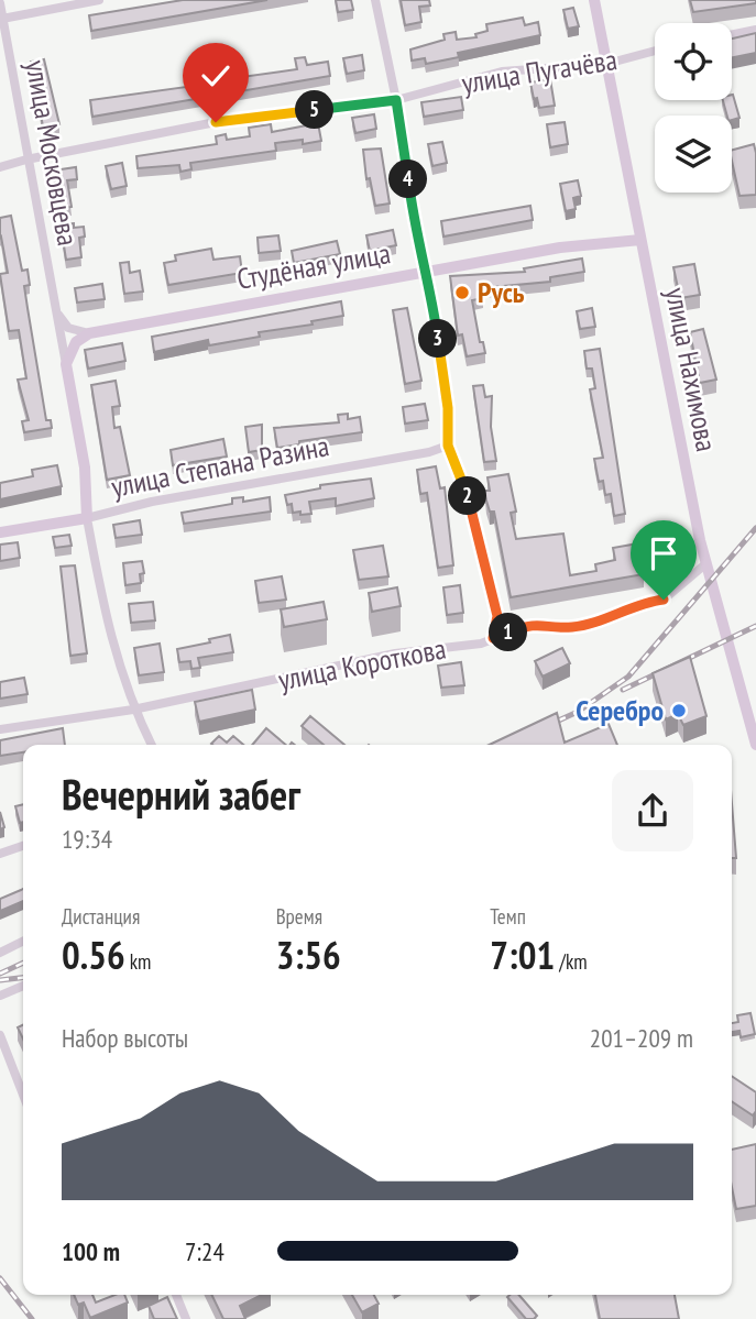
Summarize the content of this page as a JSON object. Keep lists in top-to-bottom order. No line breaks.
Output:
{"streets":{"street":["улица Пугачёва","улица Московцева","Студёная улица","улица Нахимова","улица Степана Разина","улица Короткова"]},"crossings":[["улица Пугачёва","улица Московцева"],["улица Пугачёва","улица Нахимова"],["улица Московцева","улица Степана Разина"],["улица Московцева","улица Короткова"],["Студёная улица","улица Нахимова"],["улица Нахимова","улица Короткова"]],"places":["Русь","Серебро"],"page":{"pins":["5","4","3","2","1"],"heading":["Вечерний забег","19:34"],"stats":[["Дистанция","0.56 km"],["Время","3:56"],["Темп","7:01 /km"]],"chart":["Набор высоты","201–209 m"],"list":[{"name":"100 m","note":"7:24"}]}}
